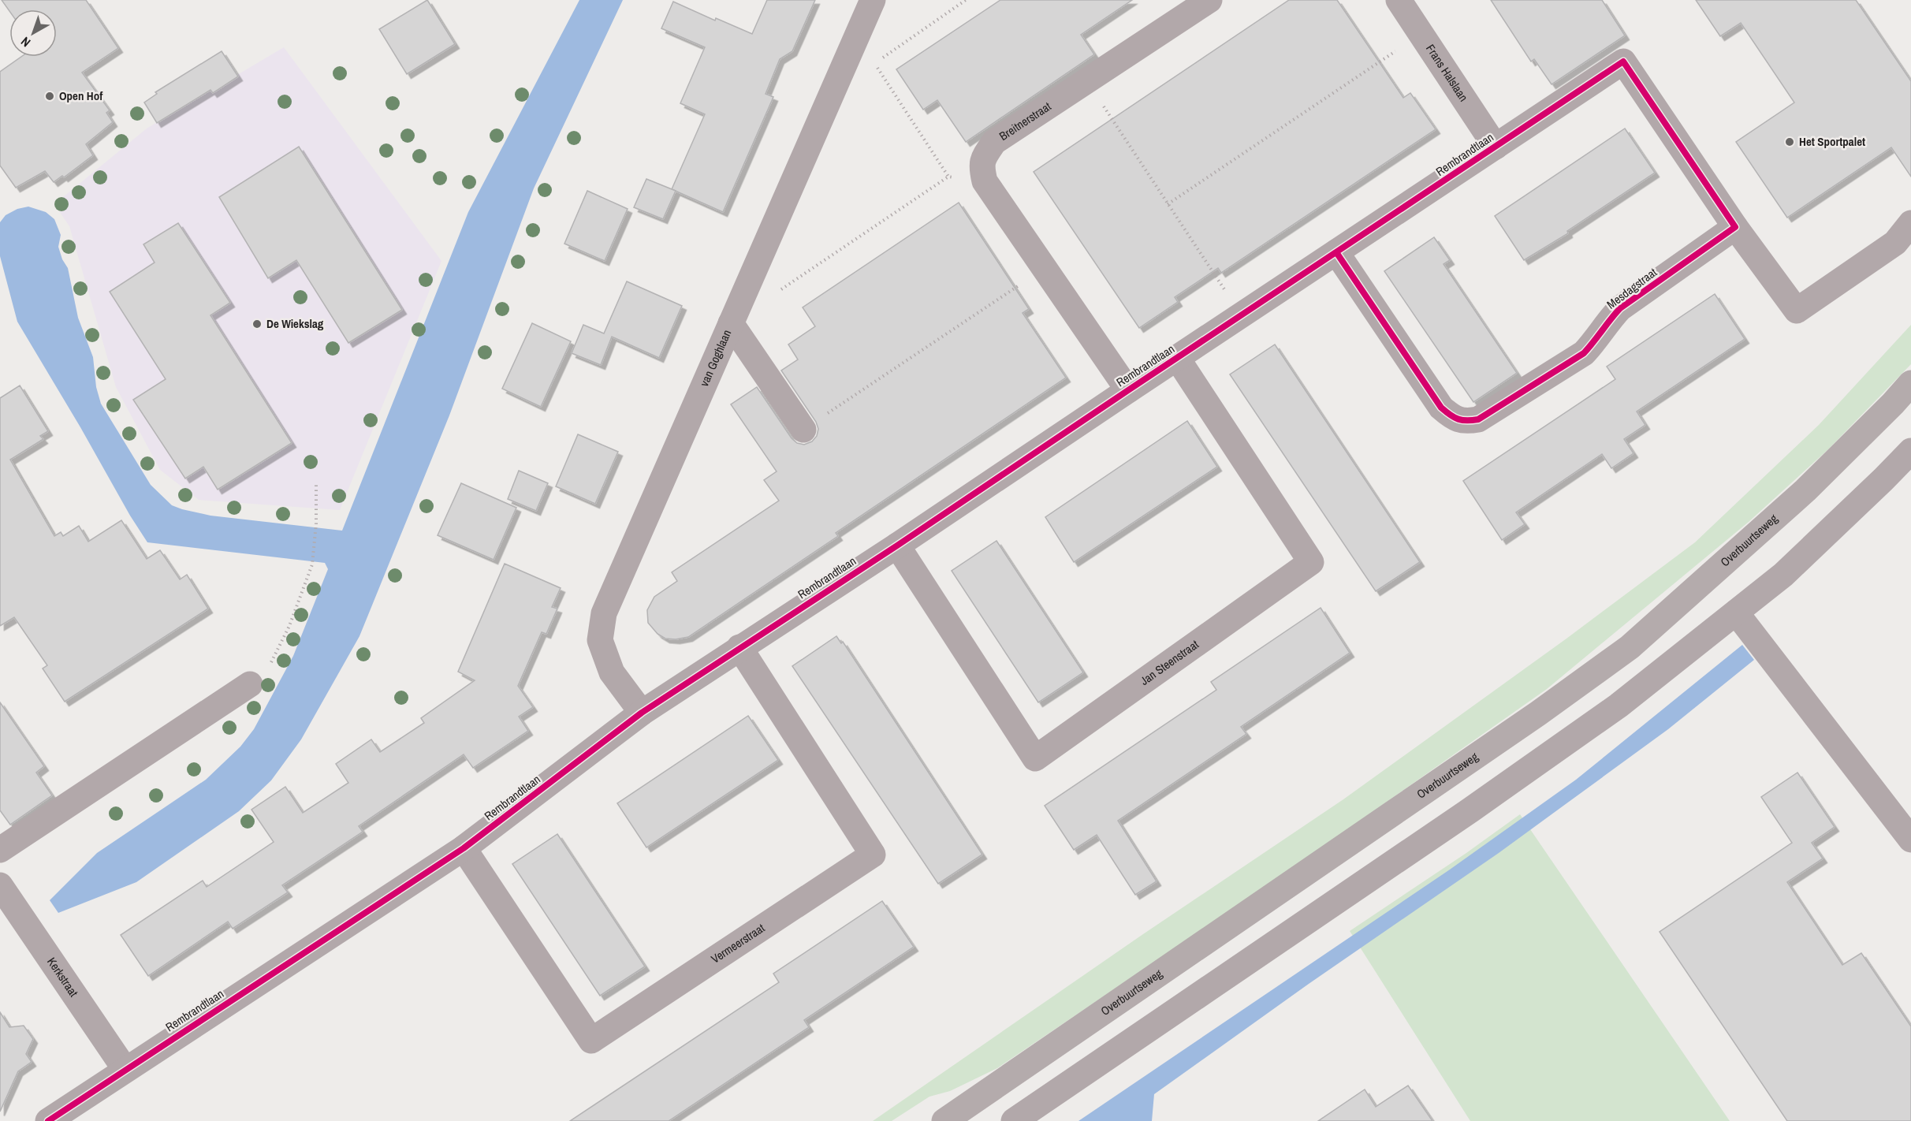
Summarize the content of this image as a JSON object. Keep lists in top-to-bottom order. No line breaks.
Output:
{"streets":{"main road":["Overbuurtseweg"],"street":["Frans Halslaan","Breitnerstraat","Rembrandtlaan","Mesdagstraat","van Goghlaan","Jan Steenstraat","Vermeerstraat","Kerkstraat"]},"crossings":[["Frans Halslaan","Rembrandtlaan"],["Rembrandtlaan","Mesdagstraat"],["Rembrandtlaan","van Goghlaan"],["Rembrandtlaan","Jan Steenstraat"],["Rembrandtlaan","Vermeerstraat"],["Rembrandtlaan","Kerkstraat"]],"places":["Open Hof","Het Sportpalet","De Wiekslag"],"north":"bottom left"}
